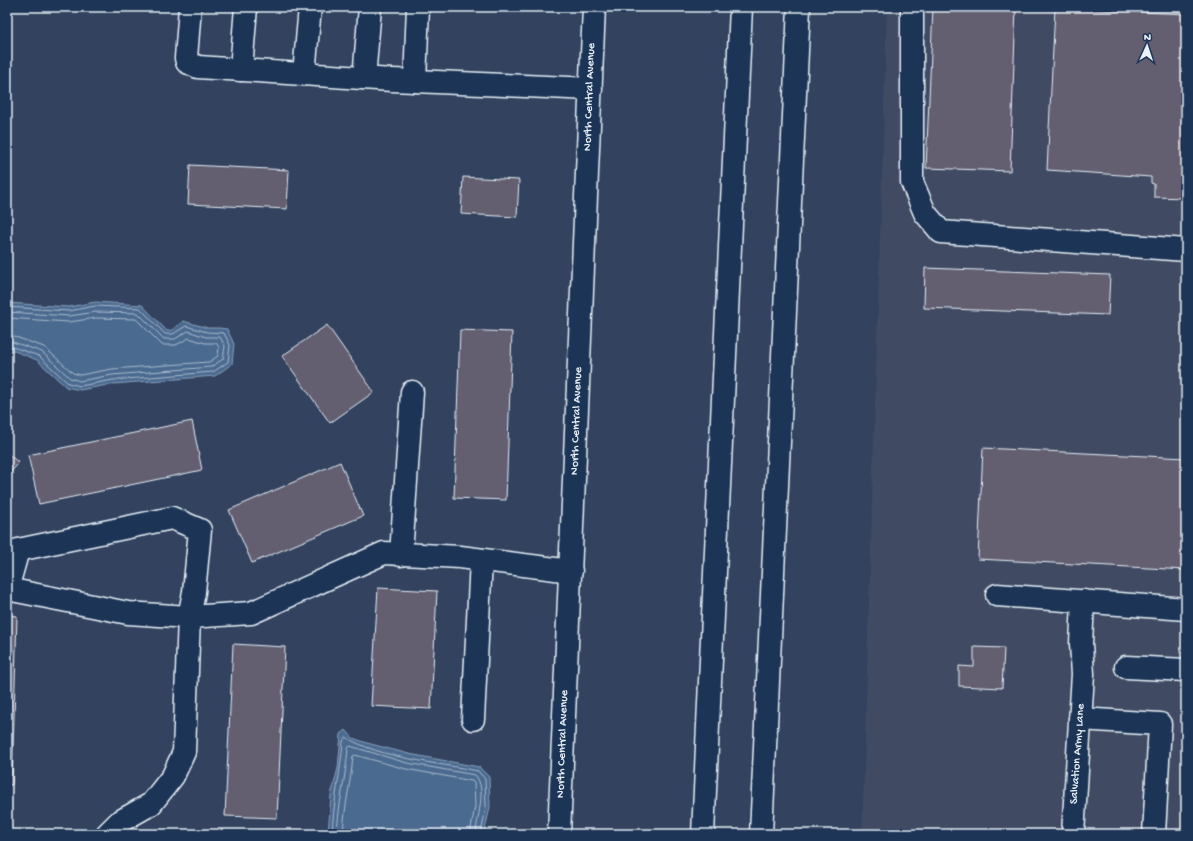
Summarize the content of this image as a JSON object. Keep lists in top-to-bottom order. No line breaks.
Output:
{"streets":{"main road":["North Central Avenue","Salvation Army Lane"]},"north":"top"}
